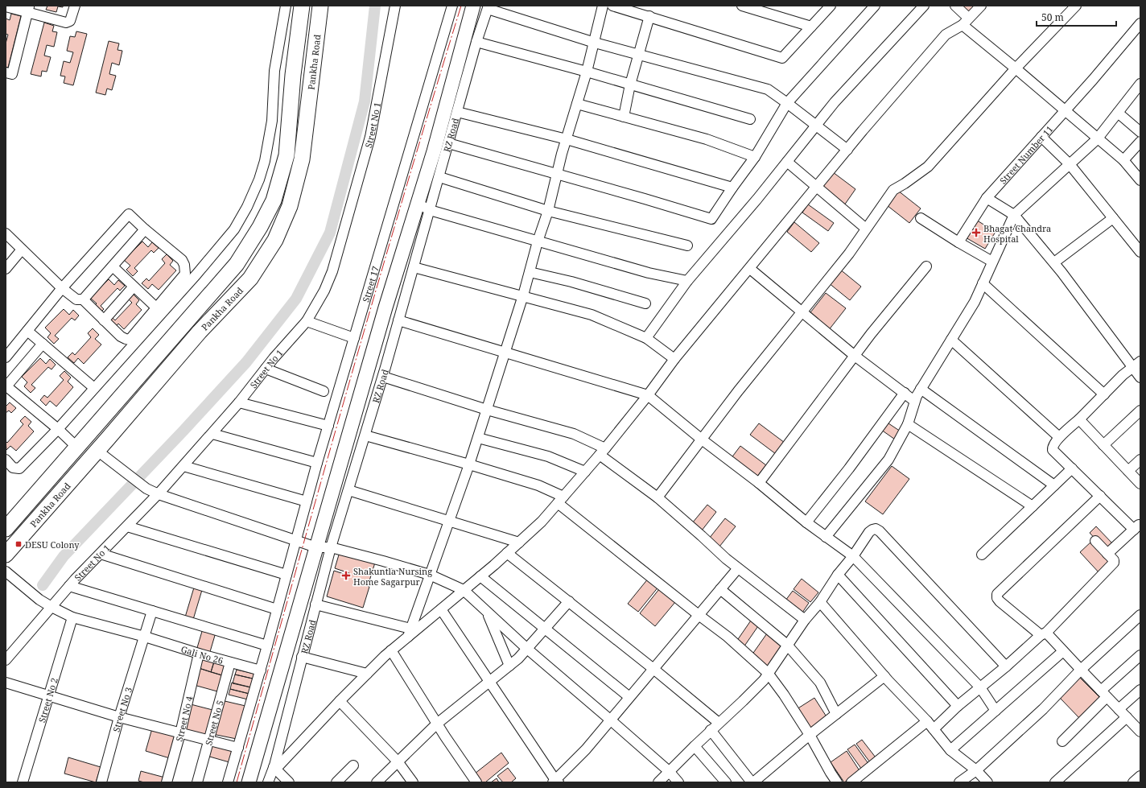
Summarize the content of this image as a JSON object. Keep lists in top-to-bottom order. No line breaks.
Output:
{"streets":{"main road":["Pankha Road"],"street":["Street No 1","RZ Road","Street Number 11","Street 17","Gali No 26","Street No 2","Street No 3","Street No 4","Street No 5"]},"crossings":[["Street 17","Gali No 26"],["Gali No 26","Street No 3"],["Gali No 26","Street No 4"],["Gali No 26","Street No 5"]],"places":{"health":["Bhagat Chandra Hospital","Shakuntla Nursing Home Sagarpur"],"transit":["DESU Colony"]},"scale_bar":"50 m"}
